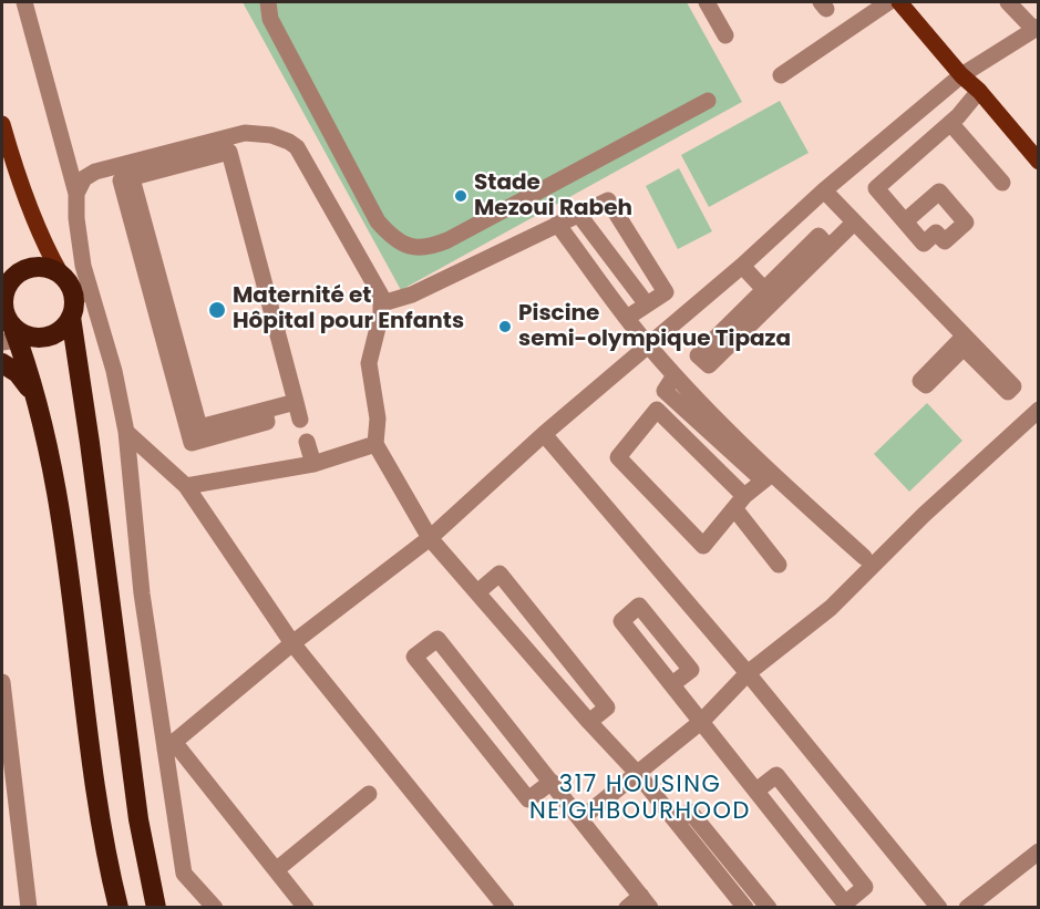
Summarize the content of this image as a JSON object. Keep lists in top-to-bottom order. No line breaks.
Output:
{"districts":["317 HOUSING NEIGHBOURHOOD"],"places":["Stade Mezoui Rabeh","Maternité et Hôpital pour Enfants","Piscine semi-olympique Tipaza"]}
